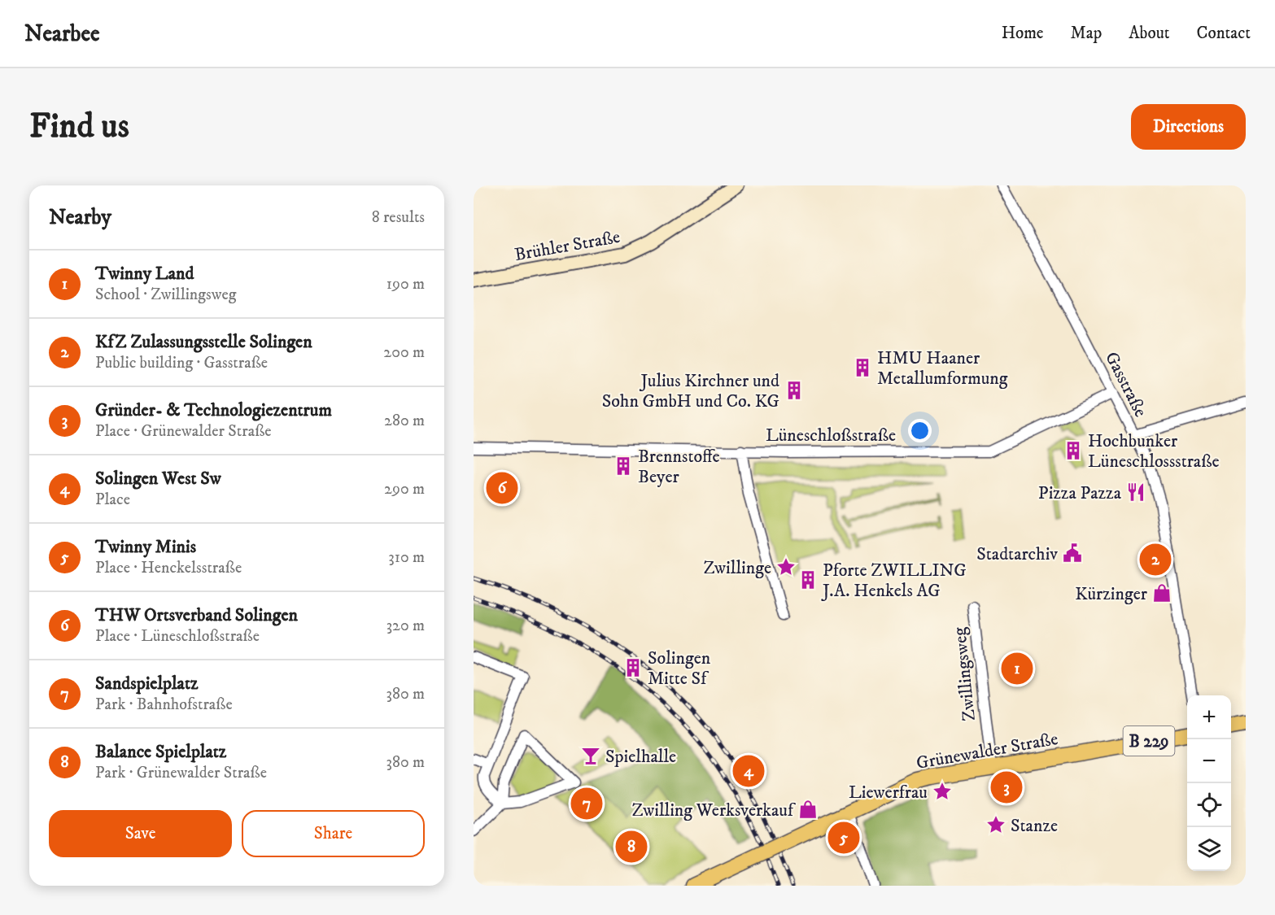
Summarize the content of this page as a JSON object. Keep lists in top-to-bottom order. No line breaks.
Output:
{"streets":{"main road":["Brühler Straße","B 229","Grünewalder Straße"],"street":["Gasstraße","Lüneschloßstraße","Zwillingsweg"]},"crossings":[["Gasstraße","Lüneschloßstraße"],["Zwillingsweg","Grünewalder Straße"]],"places":{"building":["HMU Haaner Metallumformung","Julius Kirchner und Sohn GmbH und Co. KG","Hochbunker Lüneschlossstraße","Brennstoffe Beyer","Pforte ZWILLING J.A. Henkels AG","Solingen Mitte Sf"],"restaurant":["Pizza Pazza"],"public building":["Stadtarchiv"],"place":["Zwillinge","Liewerfrau","Stanze"],"shop":["Kürzinger","Zwilling Werksverkauf"],"bar":["Spielhalle"]},"page":{"header":"Nearbee","nav":["Home","Map","About","Contact"],"buttons":["Directions",["Save","Share"]],"title":"Find us","heading":["Nearby","8 results"],"list":[{"mark":"1","name":"Twinny Land","note":"School · Zwillingsweg","value":"190 m"},{"mark":"2","name":"KfZ Zulassungsstelle Solingen","note":"Public building · Gasstraße","value":"200 m"},{"mark":"3","name":"Gründer- & Technologiezentrum","note":"Place · Grünewalder Straße","value":"280 m"},{"mark":"4","name":"Solingen West Sw","note":"Place","value":"290 m"},{"mark":"5","name":"Twinny Minis","note":"Place · Henckelsstraße","value":"310 m"},{"mark":"6","name":"THW Ortsverband Solingen","note":"Place · Lüneschloßstraße","value":"320 m"},{"mark":"7","name":"Sandspielplatz","note":"Park · Bahnhofstraße","value":"380 m"},{"mark":"8","name":"Balance Spielplatz","note":"Park · Grünewalder Straße","value":"380 m"}],"pins":["6","2","1","4","3","7","5","8"],"map_buttons":["+","−"]}}
